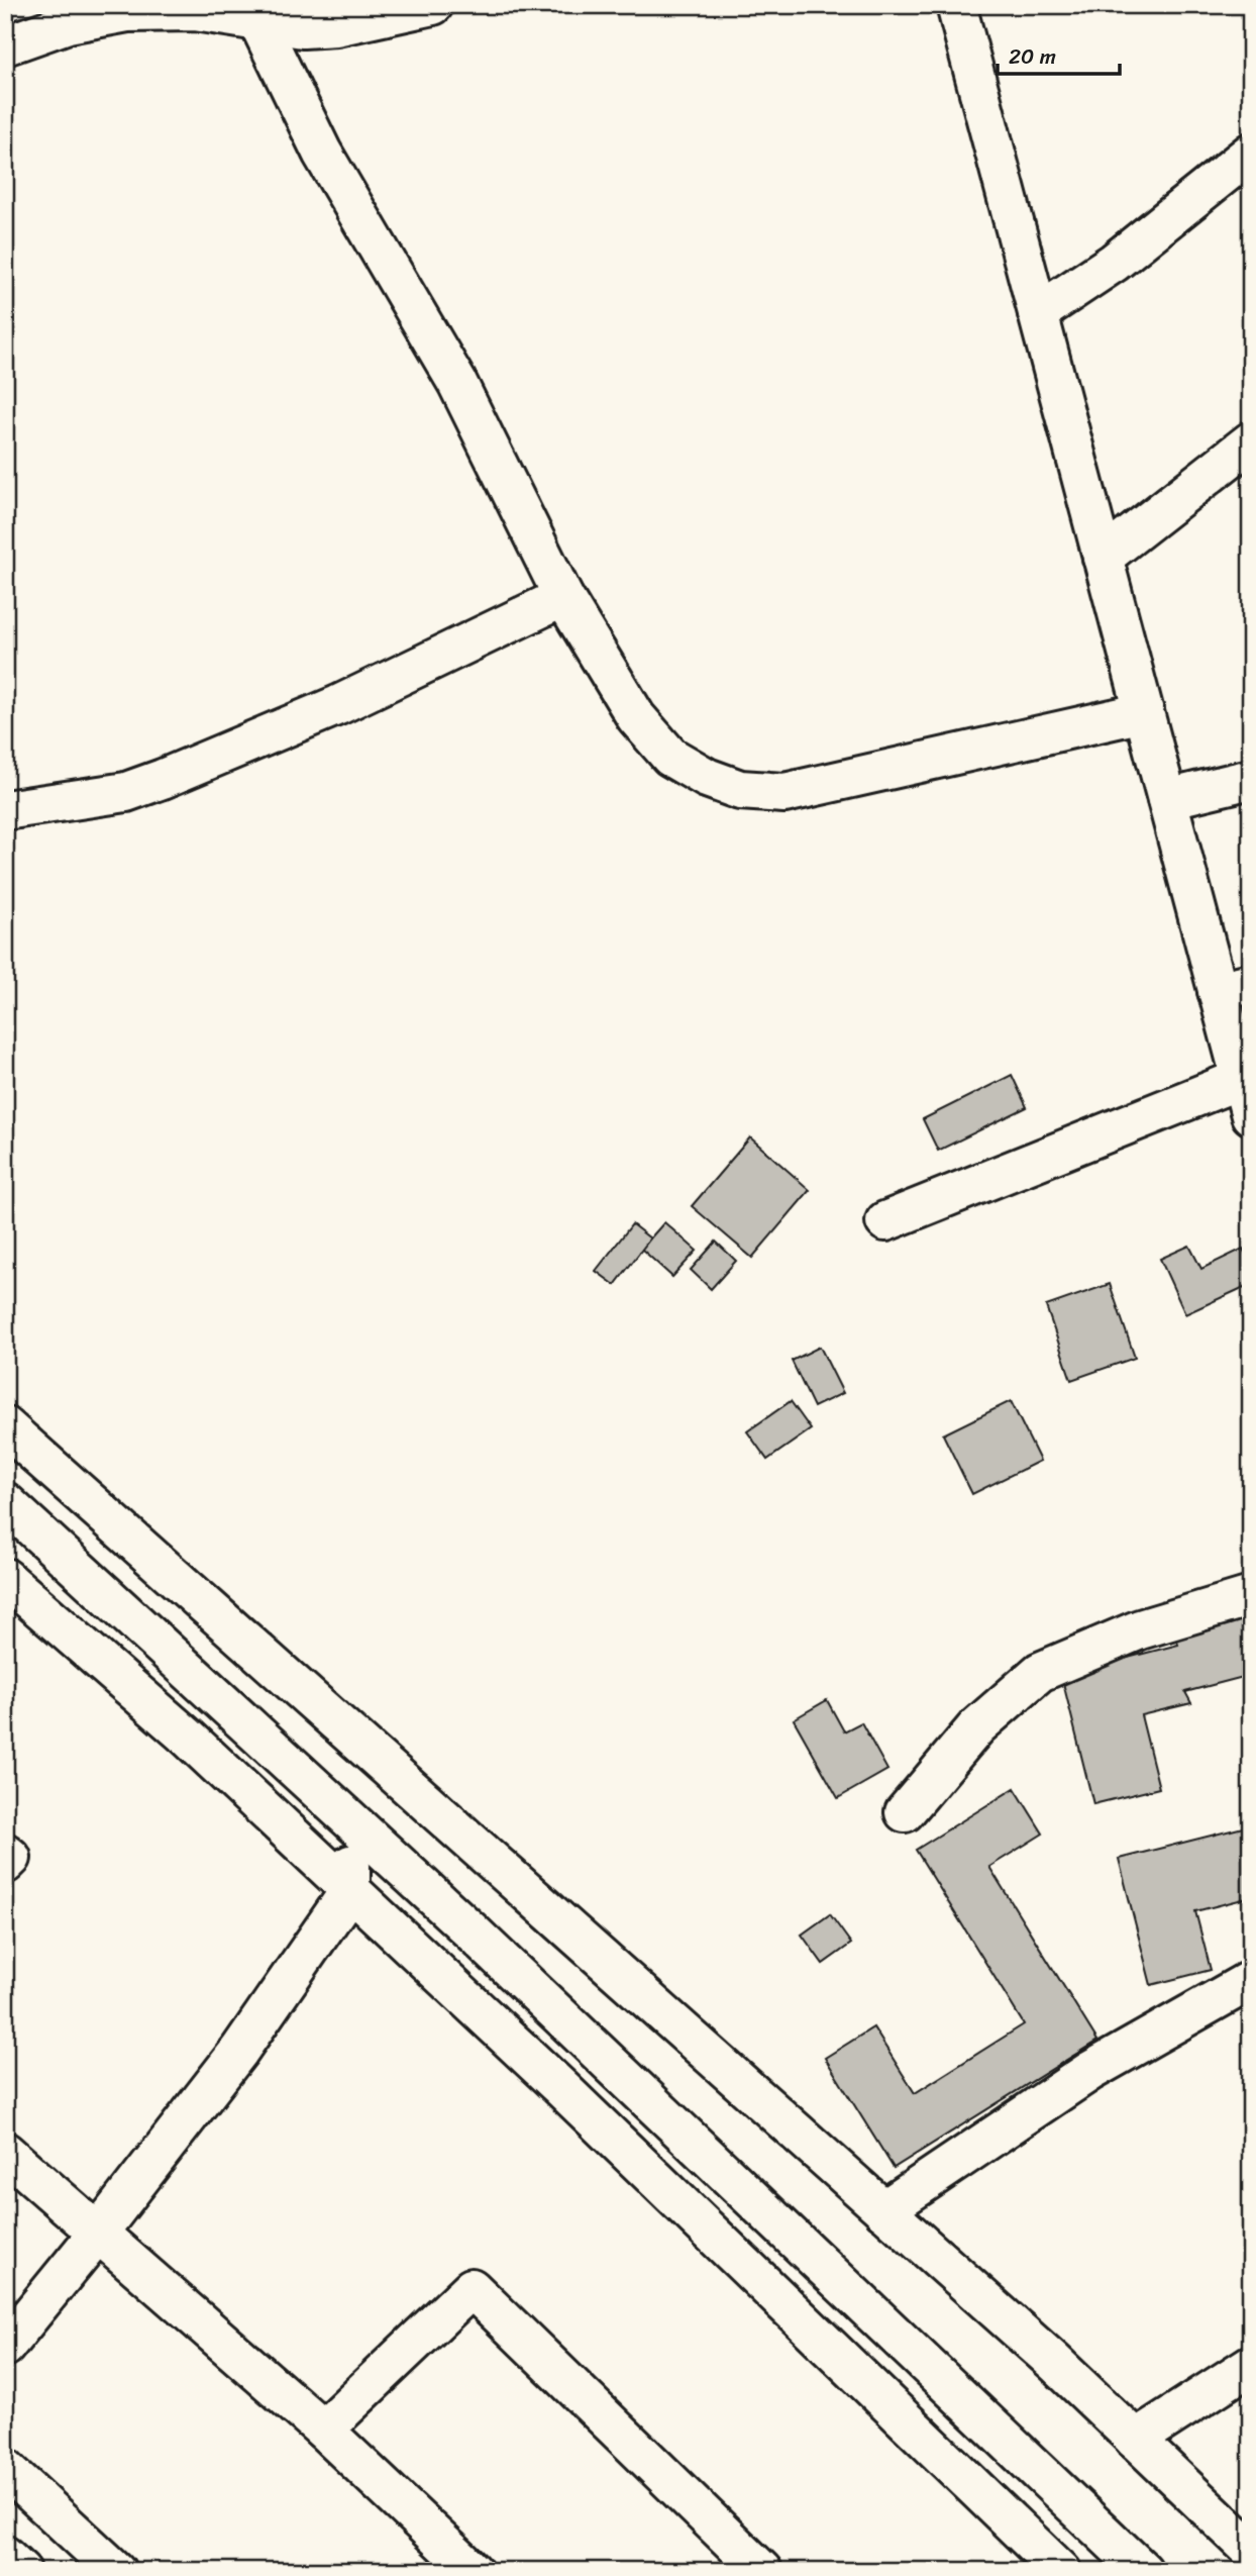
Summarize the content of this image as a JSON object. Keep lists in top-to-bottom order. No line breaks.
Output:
{"scale_bar":"20 m"}
